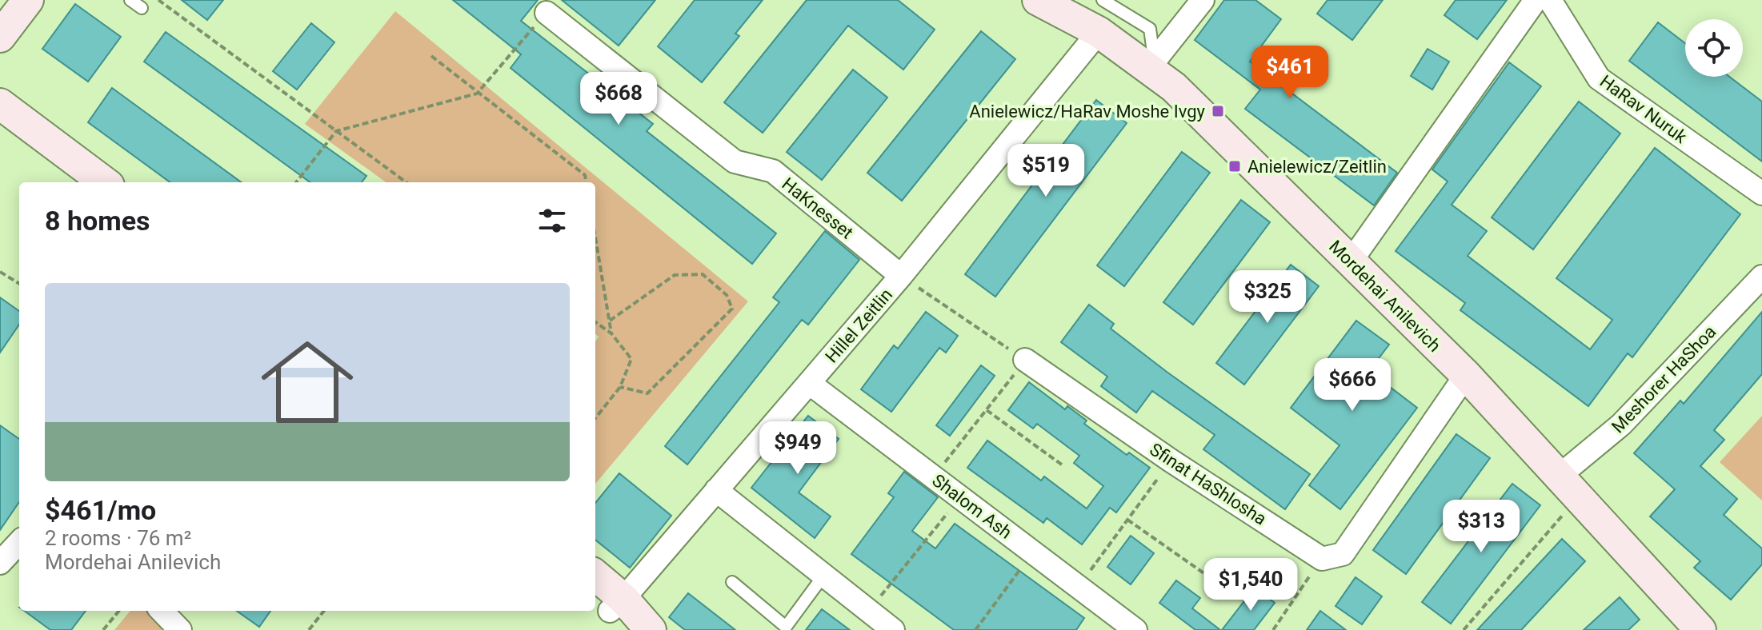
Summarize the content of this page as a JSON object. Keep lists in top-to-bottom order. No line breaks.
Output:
{"streets":{"street":["HaRav Nuruk","HaKnesset","Mordehai Anilevich","Hillel Zeitlin","Meshorer HaShoa","Sfinat HaShlosha","Shalom Ash"]},"crossings":[["HaKnesset","Hillel Zeitlin"],["Mordehai Anilevich","Hillel Zeitlin"],["Mordehai Anilevich","Meshorer HaShoa"],["Hillel Zeitlin","Shalom Ash"]],"places":{"transit":["Anielewicz/HaRav Moshe Ivgy","Anielewicz/Zeitlin"]},"page":{"price":["$461","$668","$519","$325","$666","$949","$313","$1,540"],"heading":"8 homes","list":[{"name":"$461/mo","note":"2 rooms · 76 m² · Mordehai Anilevich"}]}}
